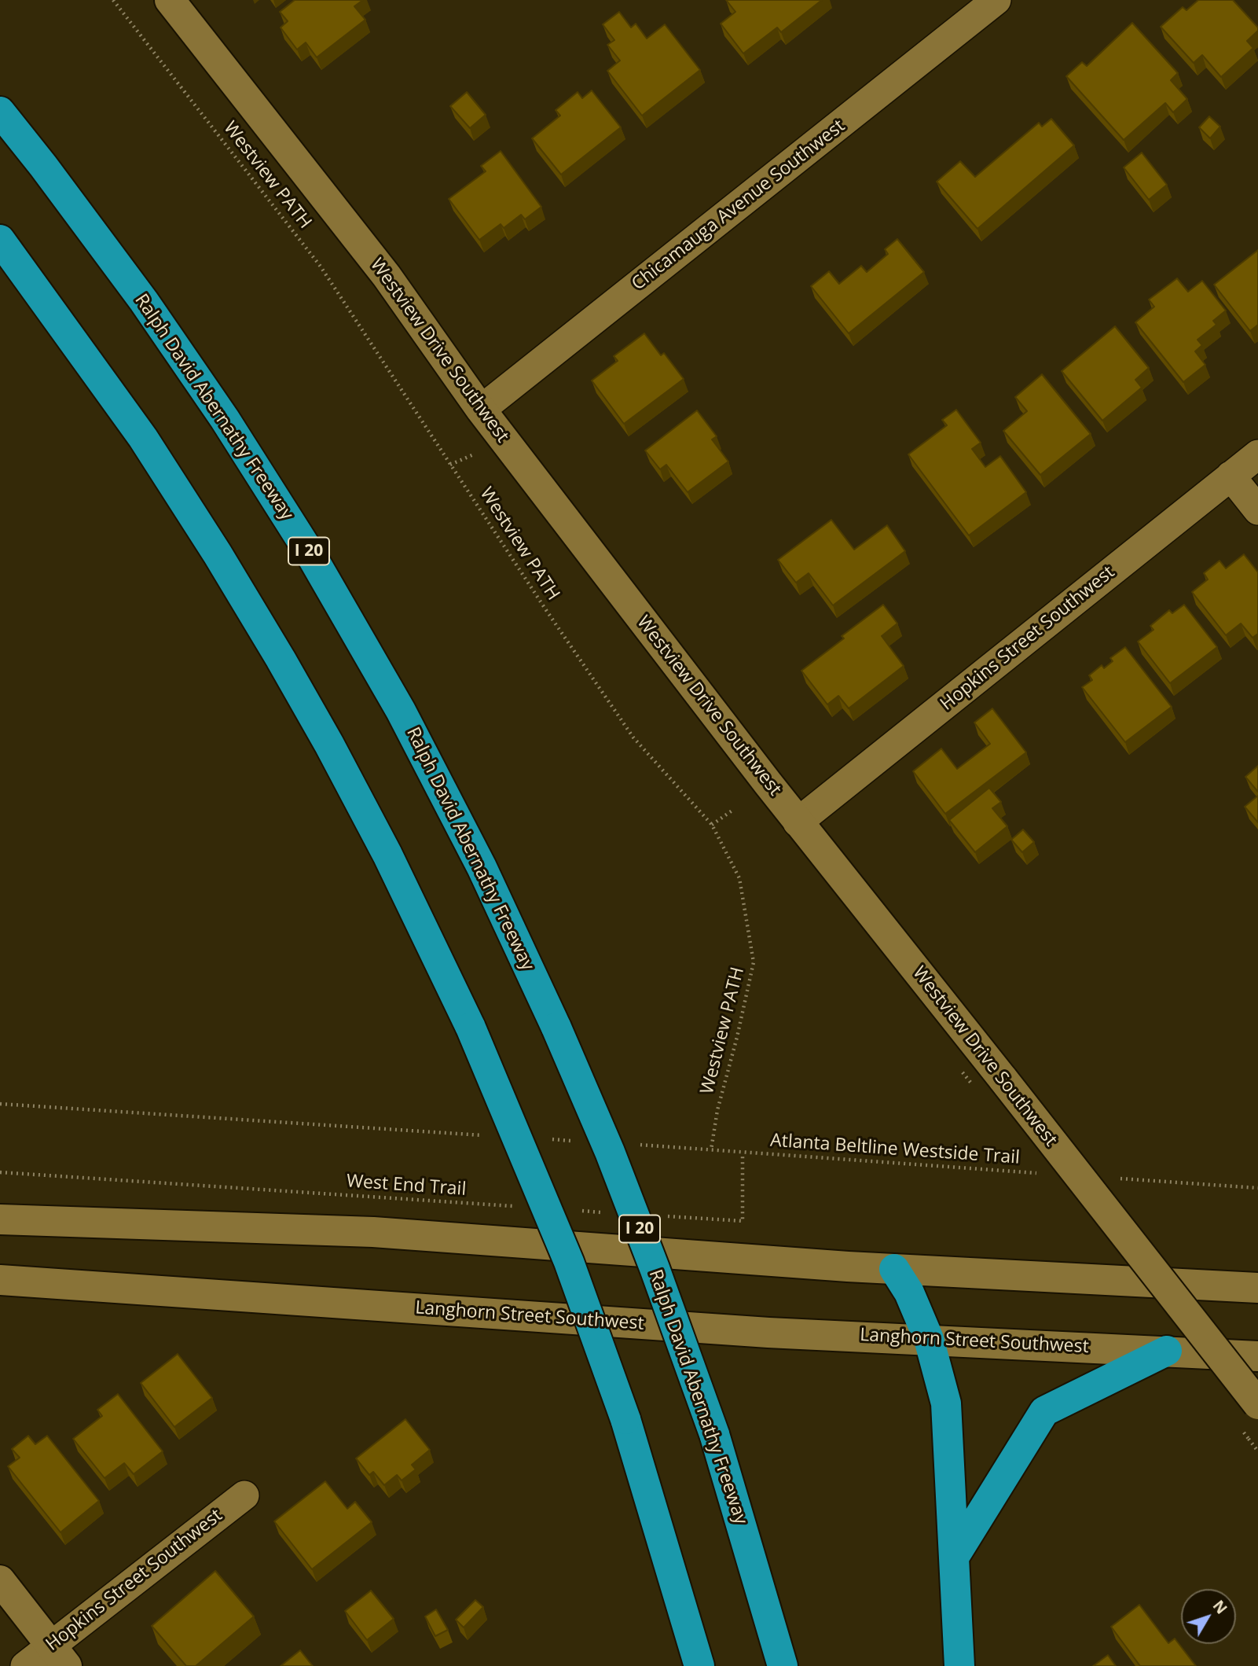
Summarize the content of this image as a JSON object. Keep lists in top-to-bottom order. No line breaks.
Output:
{"streets":{"highway":["Ralph David Abernathy Freeway","I 20"],"street":["Chicamauga Avenue Southwest","Westview Drive Southwest","Hopkins Street Southwest","Langhorn Street Southwest"],"path":["Westview PATH","Atlanta Beltline Westside Trail","West End Trail"]},"crossings":[["Westview PATH","Atlanta Beltline Westside Trail"],["Chicamauga Avenue Southwest","Westview Drive Southwest"],["Westview Drive Southwest","Hopkins Street Southwest"]],"north":"top right"}
